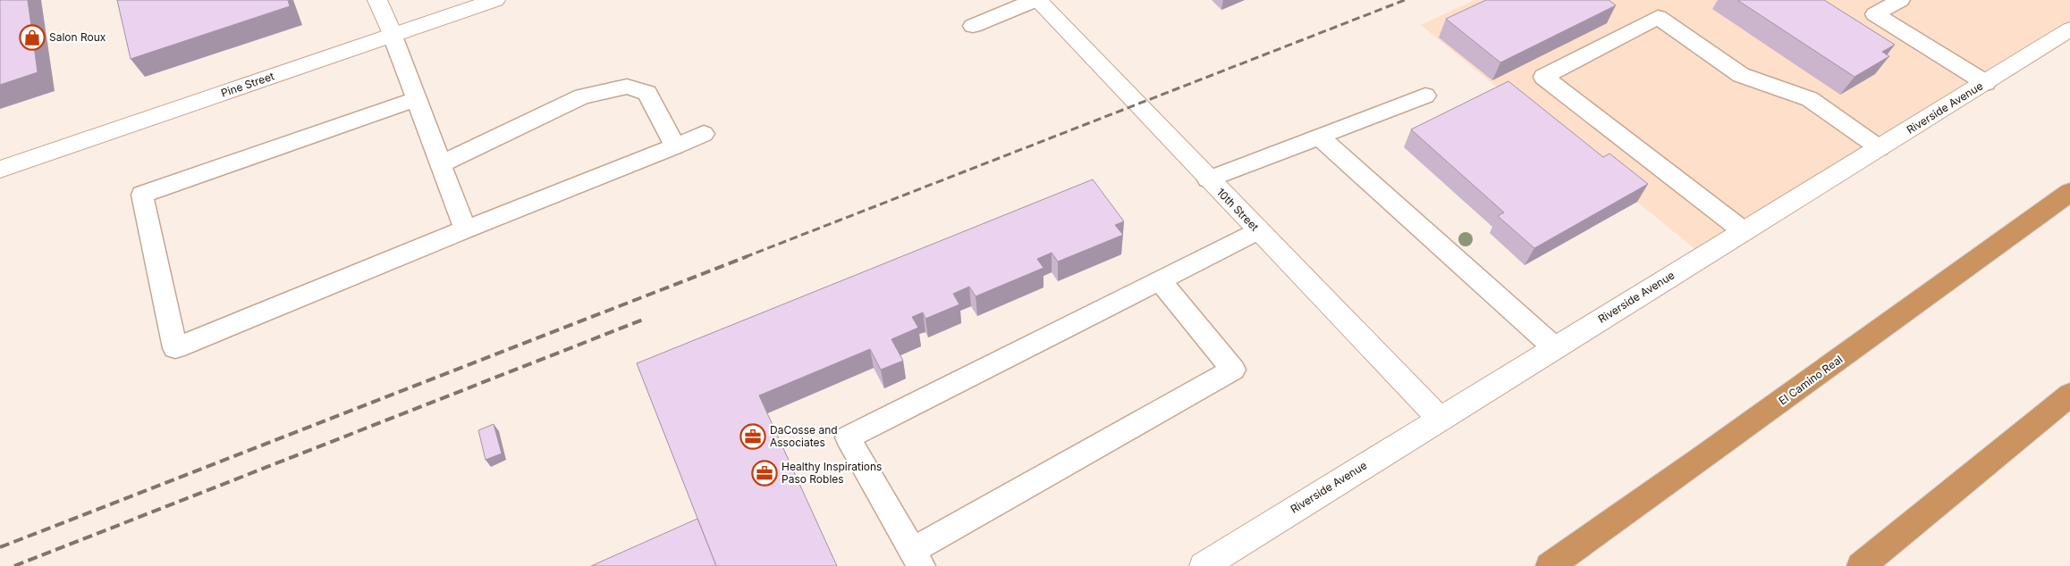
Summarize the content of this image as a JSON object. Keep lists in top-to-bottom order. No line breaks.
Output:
{"streets":{"highway":["El Camino Real"],"street":["Pine Street","Riverside Avenue","10th Street"]},"crossings":[["Riverside Avenue","10th Street"]],"places":{"shop":["Salon Roux"],"office":["DaCosse and Associates","Healthy Inspirations Paso Robles"]}}
